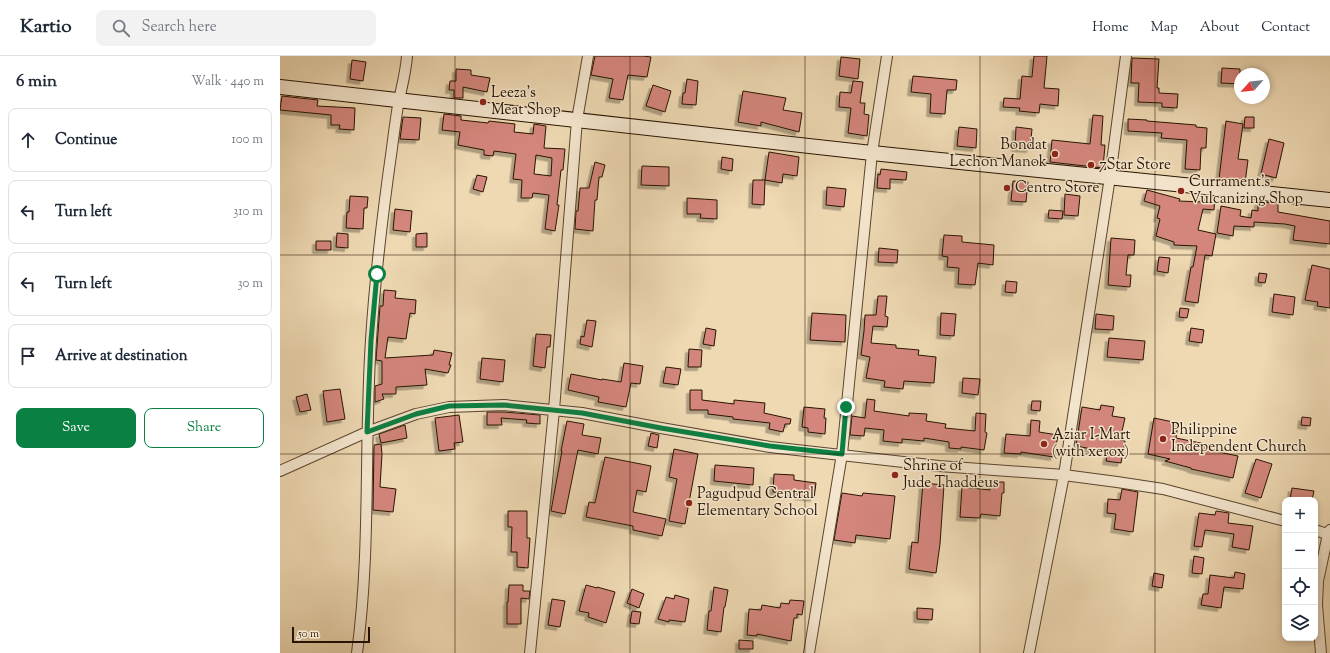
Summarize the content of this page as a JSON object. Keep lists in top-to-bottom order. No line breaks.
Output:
{"places":["Leeza's Meat Shop","Bondat Lechon Manok","7Star Store","Centro Store","Currament's Vulcanizing Shop","Philippine Independent Church","Aziar I-Mart (with xerox)","Shrine of Jude Thaddeus","Pagudpud Central Elementary School"],"scale_bar":"50 m","north":"bottom left","page":{"header":"Kartio","search":"Search here","nav":["Home","Map","About","Contact"],"heading":["6 min","Walk · 440 m"],"list":[["Continue","100 m"],["Turn left","310 m"],["Turn left","30 m"],"Arrive at destination"],"buttons":["Save","Share"],"map_buttons":["+","−"],"scale":"50 m"}}
